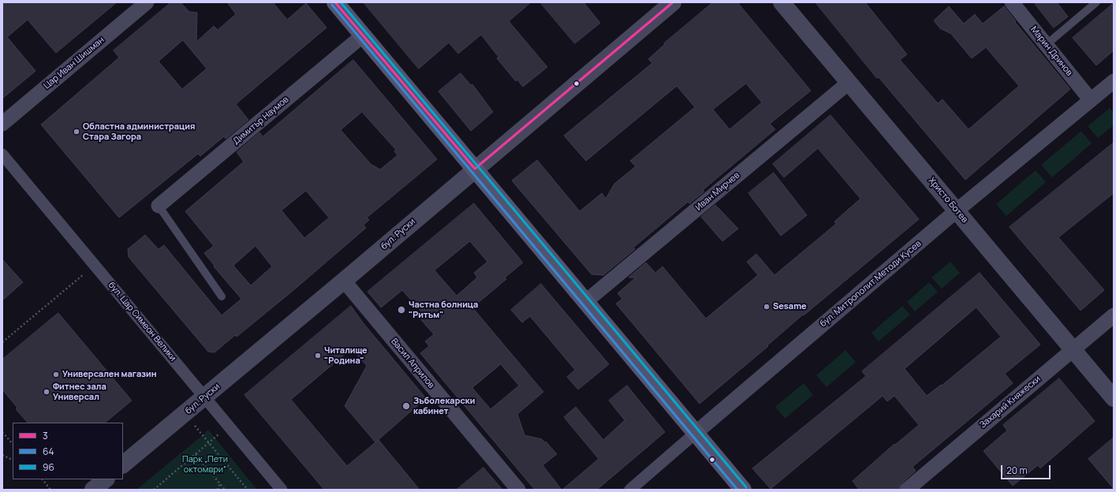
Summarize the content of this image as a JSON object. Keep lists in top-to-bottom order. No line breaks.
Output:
{"streets":{"street":["Марин Дринов","Цар Иван Шишман","Димитър Наумов","Иван Мирчев","Христо Ботев","бул. Руски","бул. Митрополит Методи Кусев","бул. Цар Симеон Велики","Васил Априлов","Захарий Княжески"]},"crossings":[["Марин Дринов","бул. Митрополит Методи Кусев"],["Иван Мирчев","Христо Ботев"],["Христо Ботев","бул. Митрополит Методи Кусев"],["Христо Ботев","Захарий Княжески"],["бул. Руски","бул. Цар Симеон Велики"],["бул. Руски","Васил Априлов"]],"parks":["Парк „Пети октомври“"],"places":["Областна администрация Стара Загора","Sesame","Частна болница \"Ритъм\"","Читалище \"Родина\"","Универсален магазин","Фитнес зала Универсал","Зъболекарски кабинет"],"lines":["transit line 3","transit line 96","transit line 64"],"legend":["3","64","96"],"scale_bar":"20 m"}
